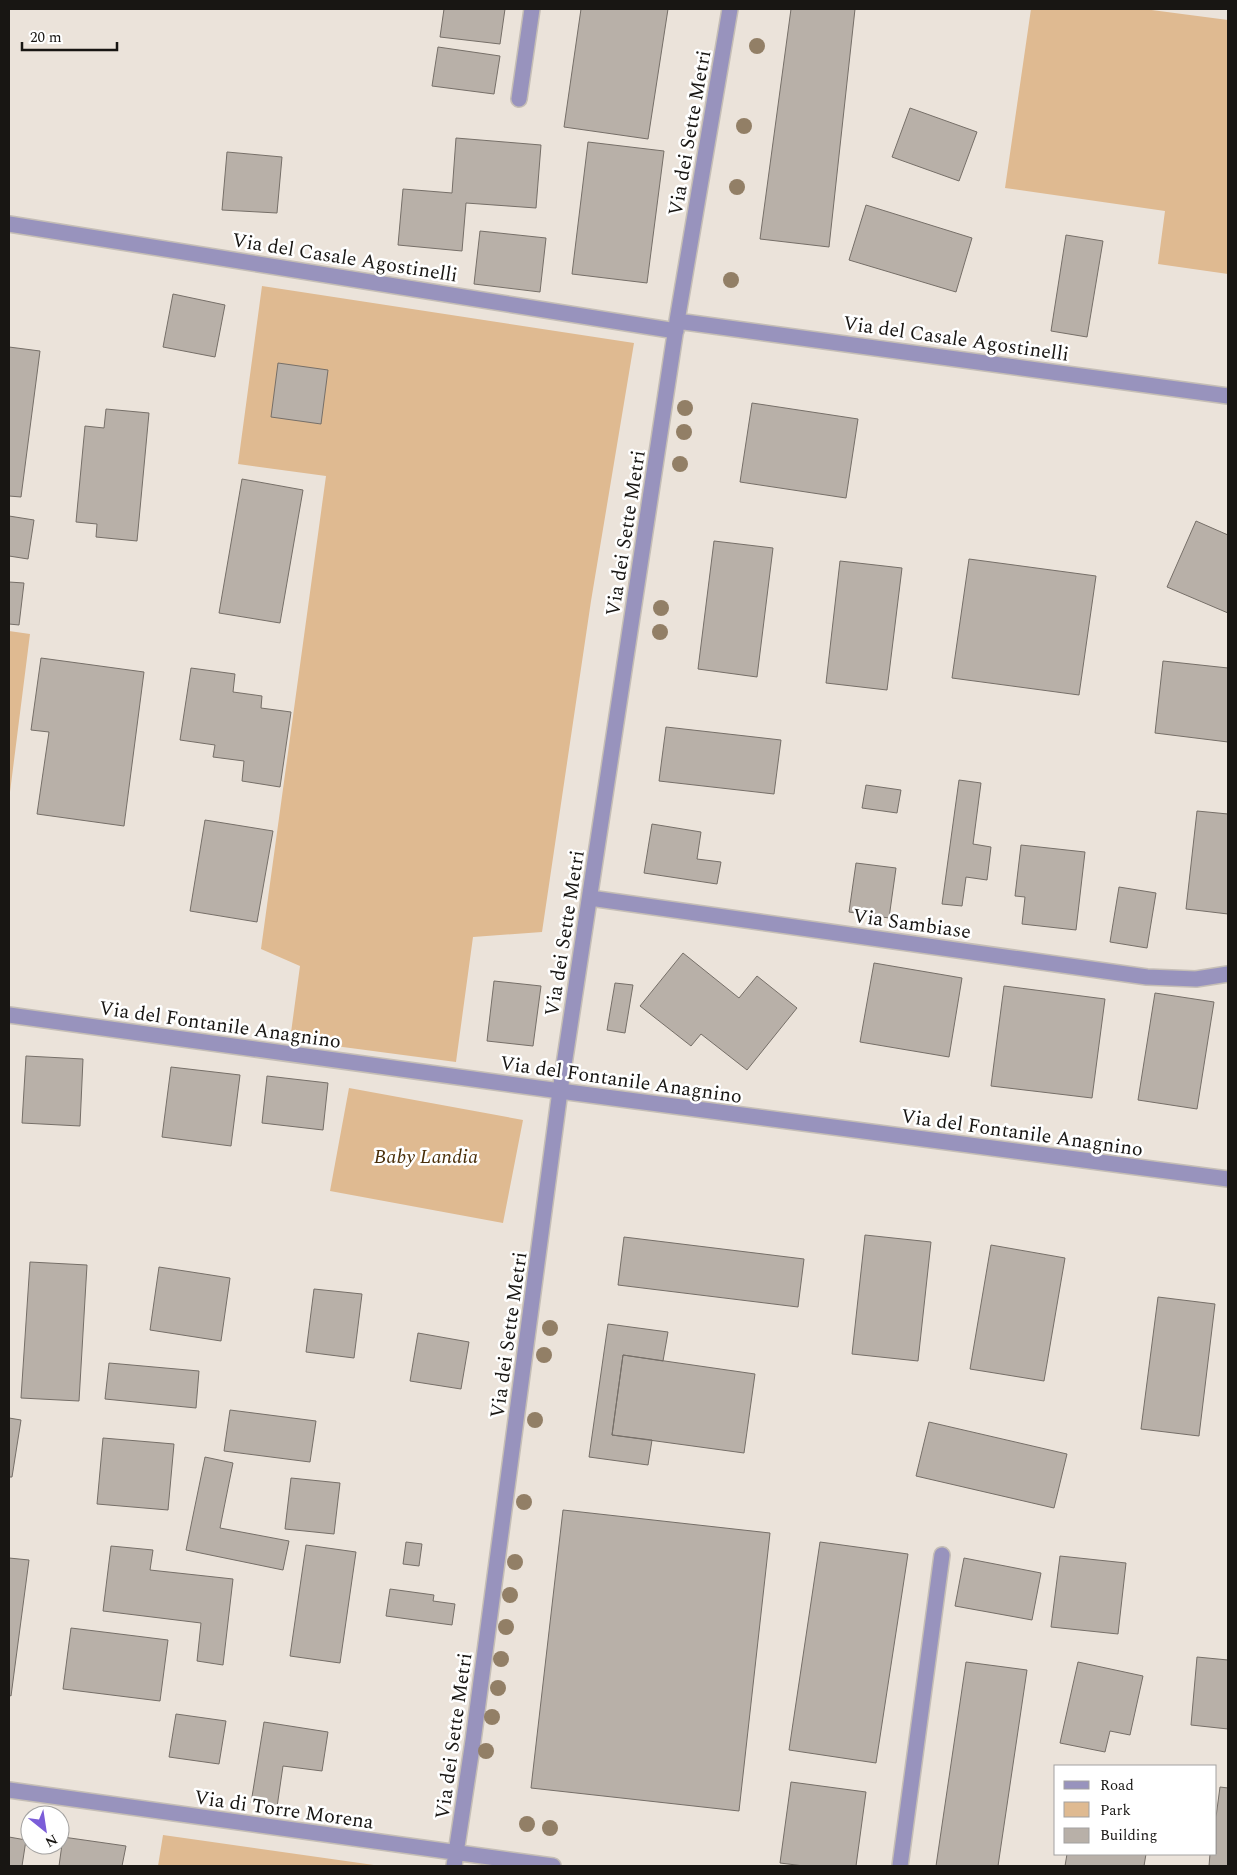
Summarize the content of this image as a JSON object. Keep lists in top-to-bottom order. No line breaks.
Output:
{"streets":{"street":["Via dei Sette Metri","Via del Casale Agostinelli","Via Sambiase","Via del Fontanile Anagnino","Via di Torre Morena"]},"crossings":[["Via dei Sette Metri","Via del Casale Agostinelli"],["Via dei Sette Metri","Via Sambiase"],["Via dei Sette Metri","Via del Fontanile Anagnino"],["Via dei Sette Metri","Via di Torre Morena"]],"parks":["Baby Landia"],"legend":["Road","Park","Building"],"scale_bar":"20 m","north":"bottom right"}
